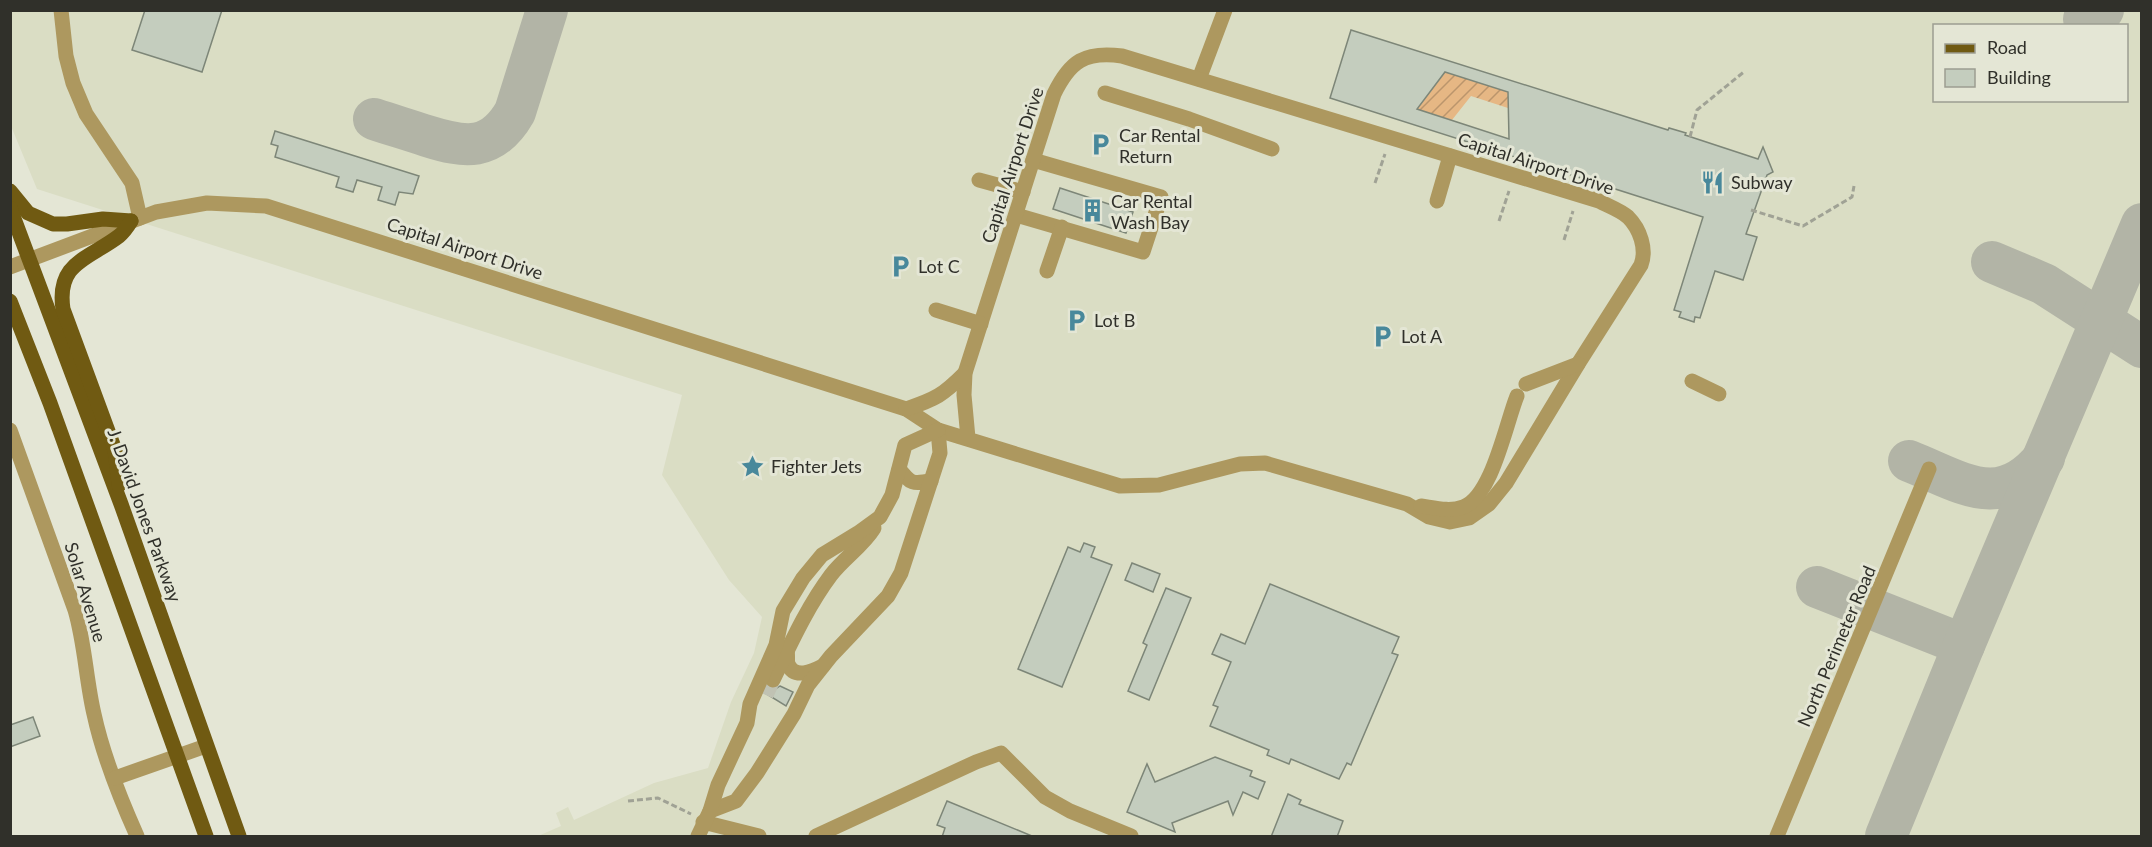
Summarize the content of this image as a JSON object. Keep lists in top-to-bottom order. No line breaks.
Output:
{"streets":{"main road":["J. David Jones Parkway"],"street":["Capital Airport Drive","Solar Avenue","North Perimeter Road"]},"crossings":[["Capital Airport Drive","J. David Jones Parkway"]],"places":{"parking":["Car Rental Return","Lot C","Lot B","Lot A"],"restaurant":["Subway"],"building":["Car Rental Wash Bay"],"place":["Fighter Jets"]},"legend":["Road","Building"]}
